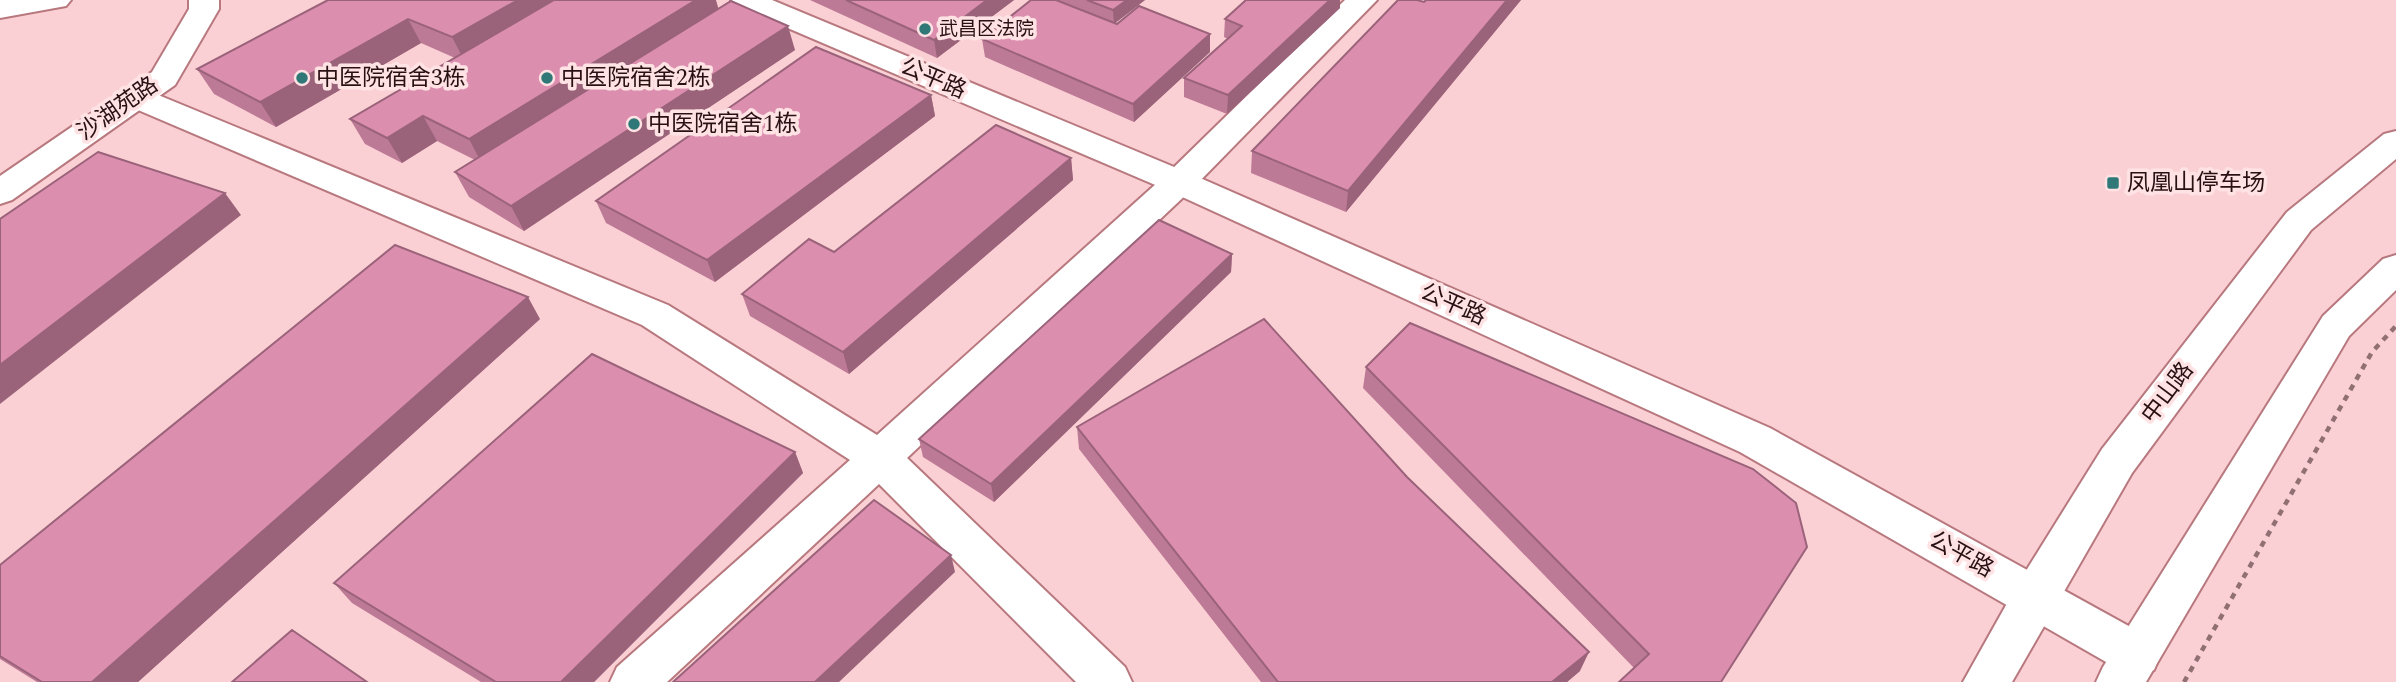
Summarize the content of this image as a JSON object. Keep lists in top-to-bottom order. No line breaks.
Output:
{"streets":{"street":["公平路","沙湖苑路","中山路"]},"crossings":[["公平路","中山路"]],"places":{"other":["武昌区法院","中医院宿舍3栋","中医院宿舍2栋","中医院宿舍1栋"],"transit":["凤凰山停车场"]}}
